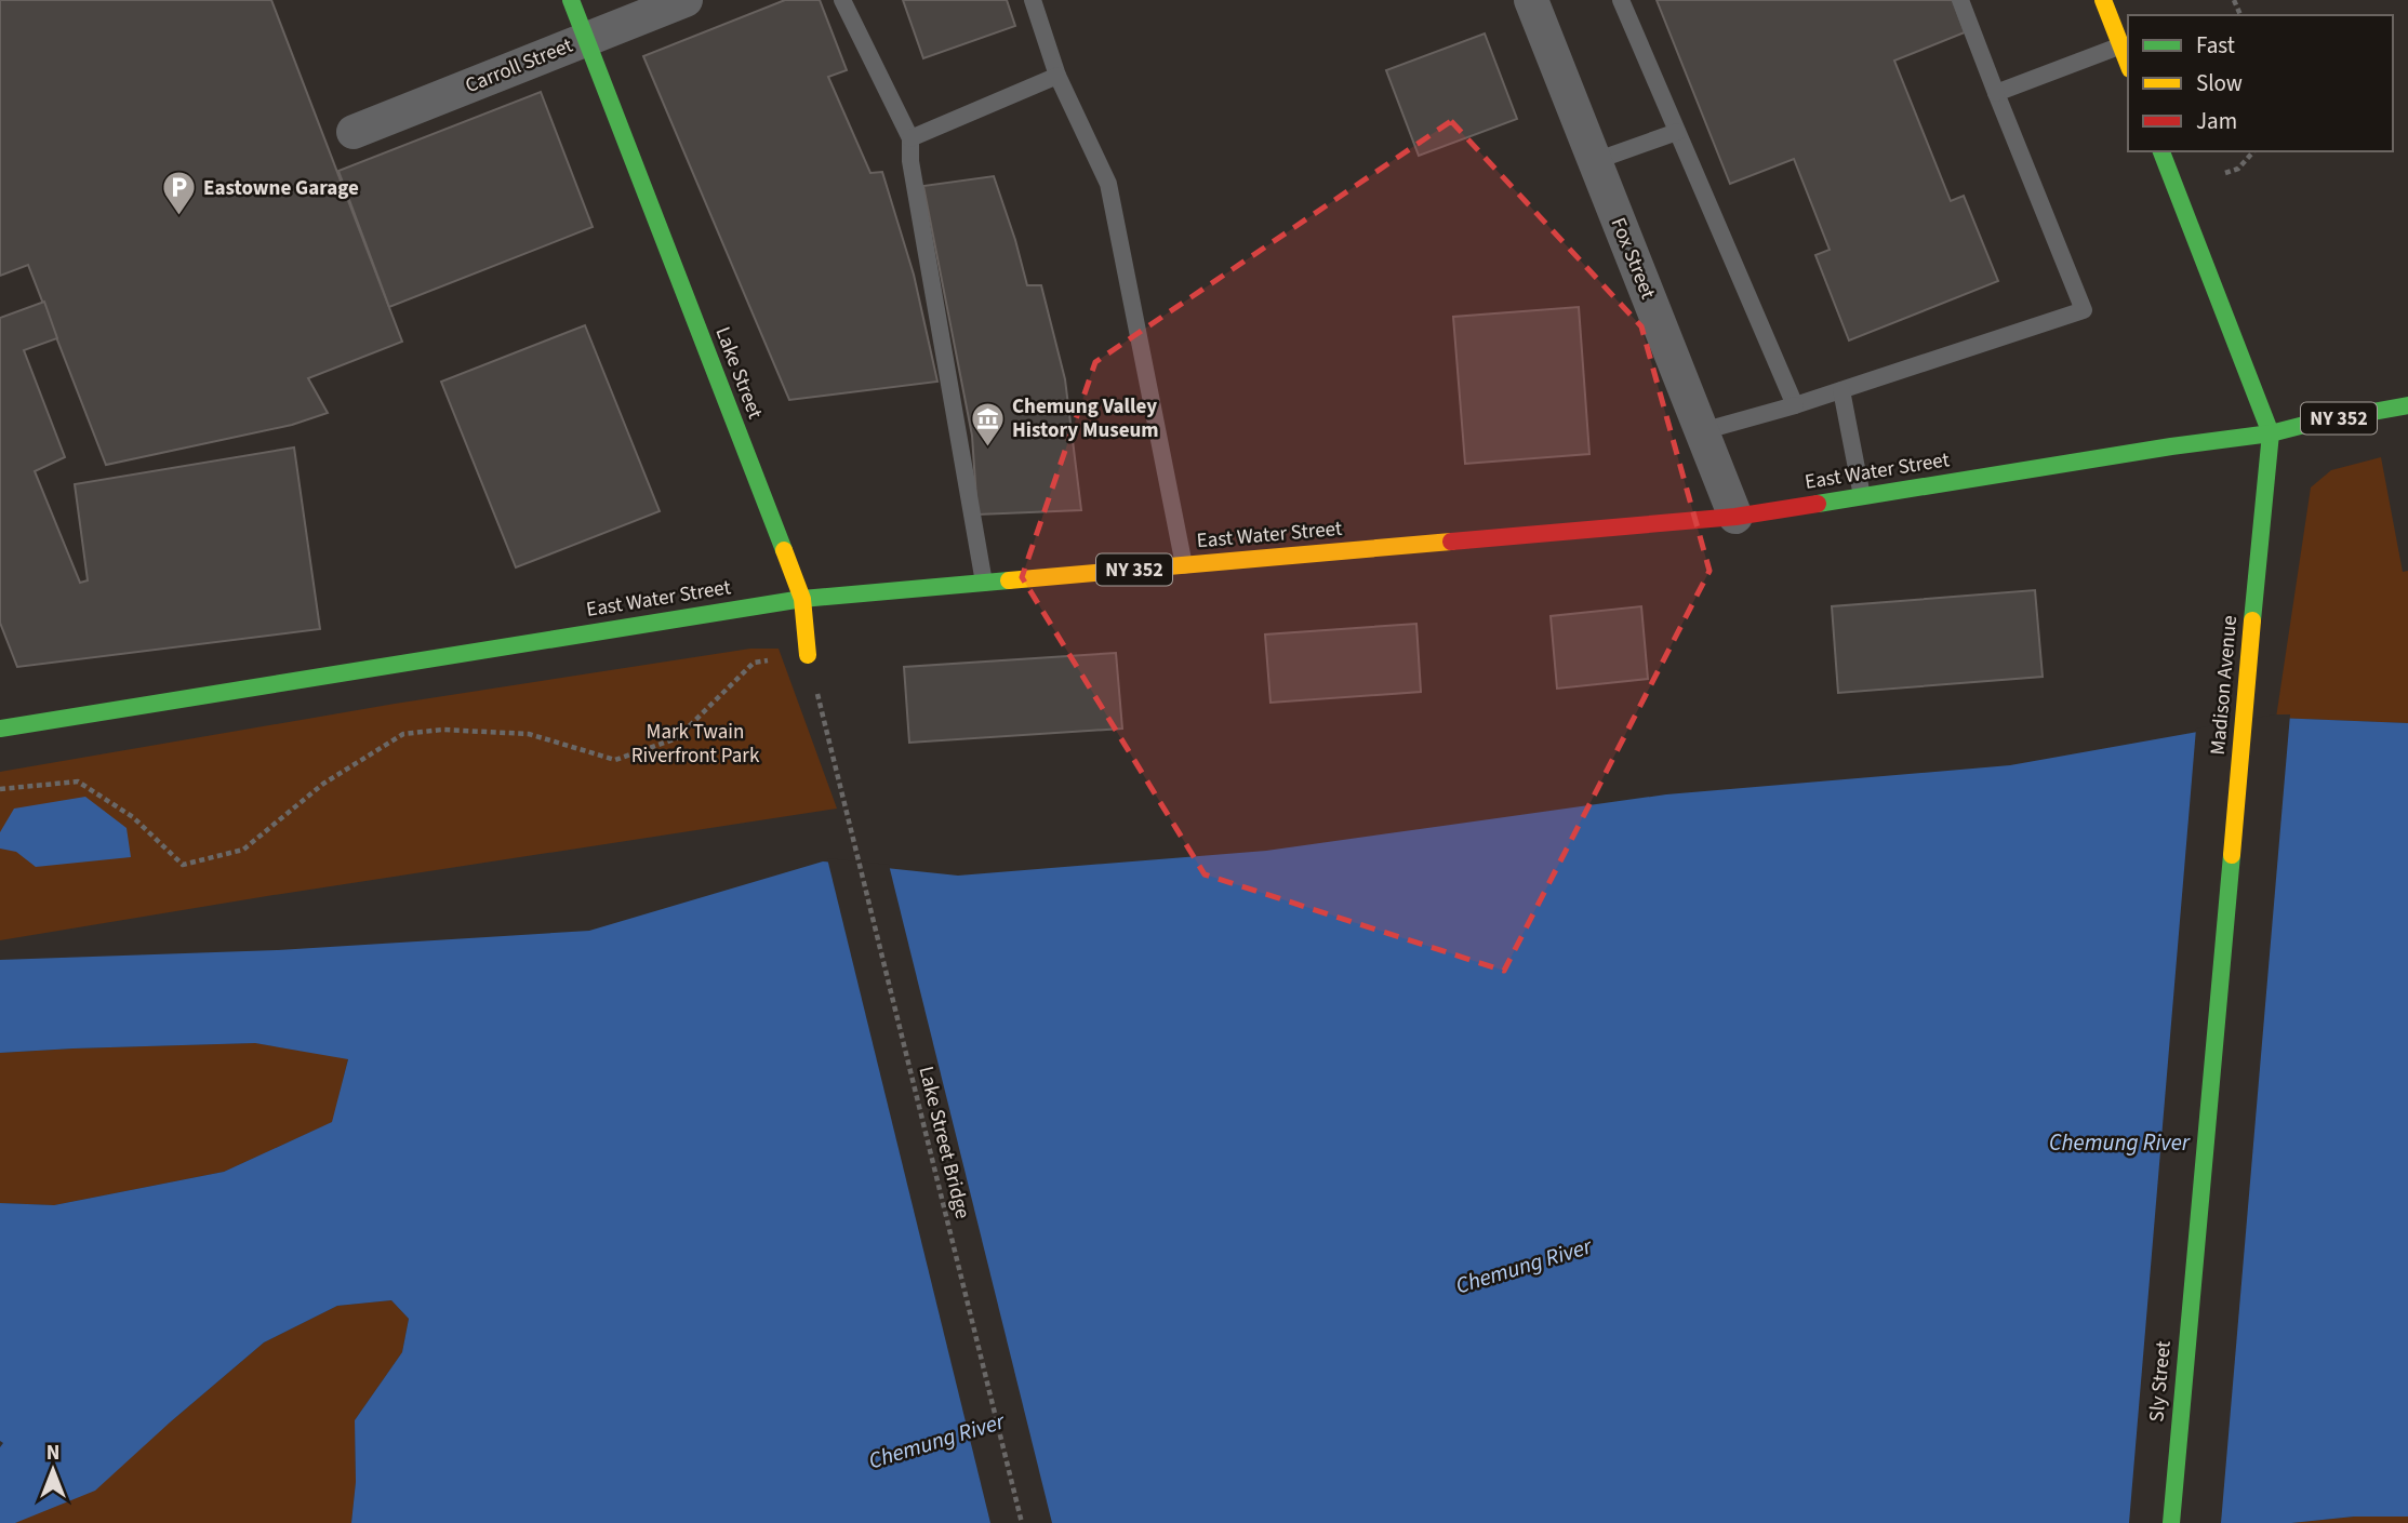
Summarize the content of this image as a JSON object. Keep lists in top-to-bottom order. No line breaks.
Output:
{"streets":{"main road":["Lake Street","NY 352","East Water Street","Madison Avenue","Sly Street"],"street":["Carroll Street","Fox Street"],"path":["Lake Street Bridge"]},"crossings":[["Carroll Street","Lake Street"],["Fox Street","East Water Street"],["Lake Street","East Water Street"],["Lake Street","Lake Street Bridge"],["East Water Street","Madison Avenue"],["Madison Avenue","Sly Street"]],"water":["Chemung River"],"parks":["Mark Twain Riverfront Park"],"places":{"parking":["Eastowne Garage"],"museum":["Chemung Valley History Museum"]},"legend":["Fast","Slow","Jam"],"north":"top"}
